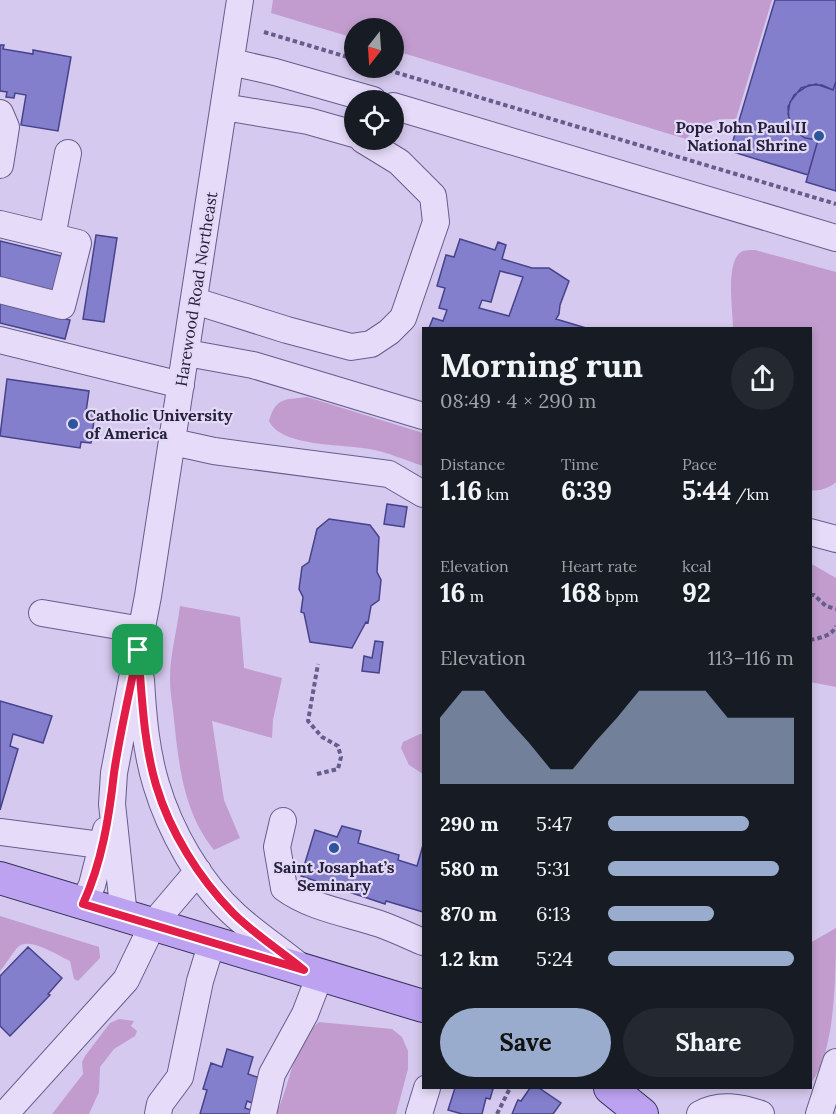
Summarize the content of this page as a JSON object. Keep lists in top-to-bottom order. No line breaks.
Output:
{"streets":{"street":["Harewood Road Northeast"]},"places":["Pope John Paul II National Shrine","Catholic University of America","Saint Josaphat’s Seminary"],"north":"bottom","page":{"heading":["Morning run","08:49 · 4 × 290 m"],"stats":[["Distance","1.16 km"],["Time","6:39"],["Pace","5:44 /km"],["Elevation","16 m"],["Heart rate","168 bpm"],["kcal","92"]],"chart":["Elevation","113–116 m"],"list":[{"name":"290 m","note":"5:47"},{"name":"580 m","note":"5:31"},{"name":"870 m","note":"6:13"},{"name":"1.2 km","note":"5:24"}],"buttons":["Save","Share"]}}
